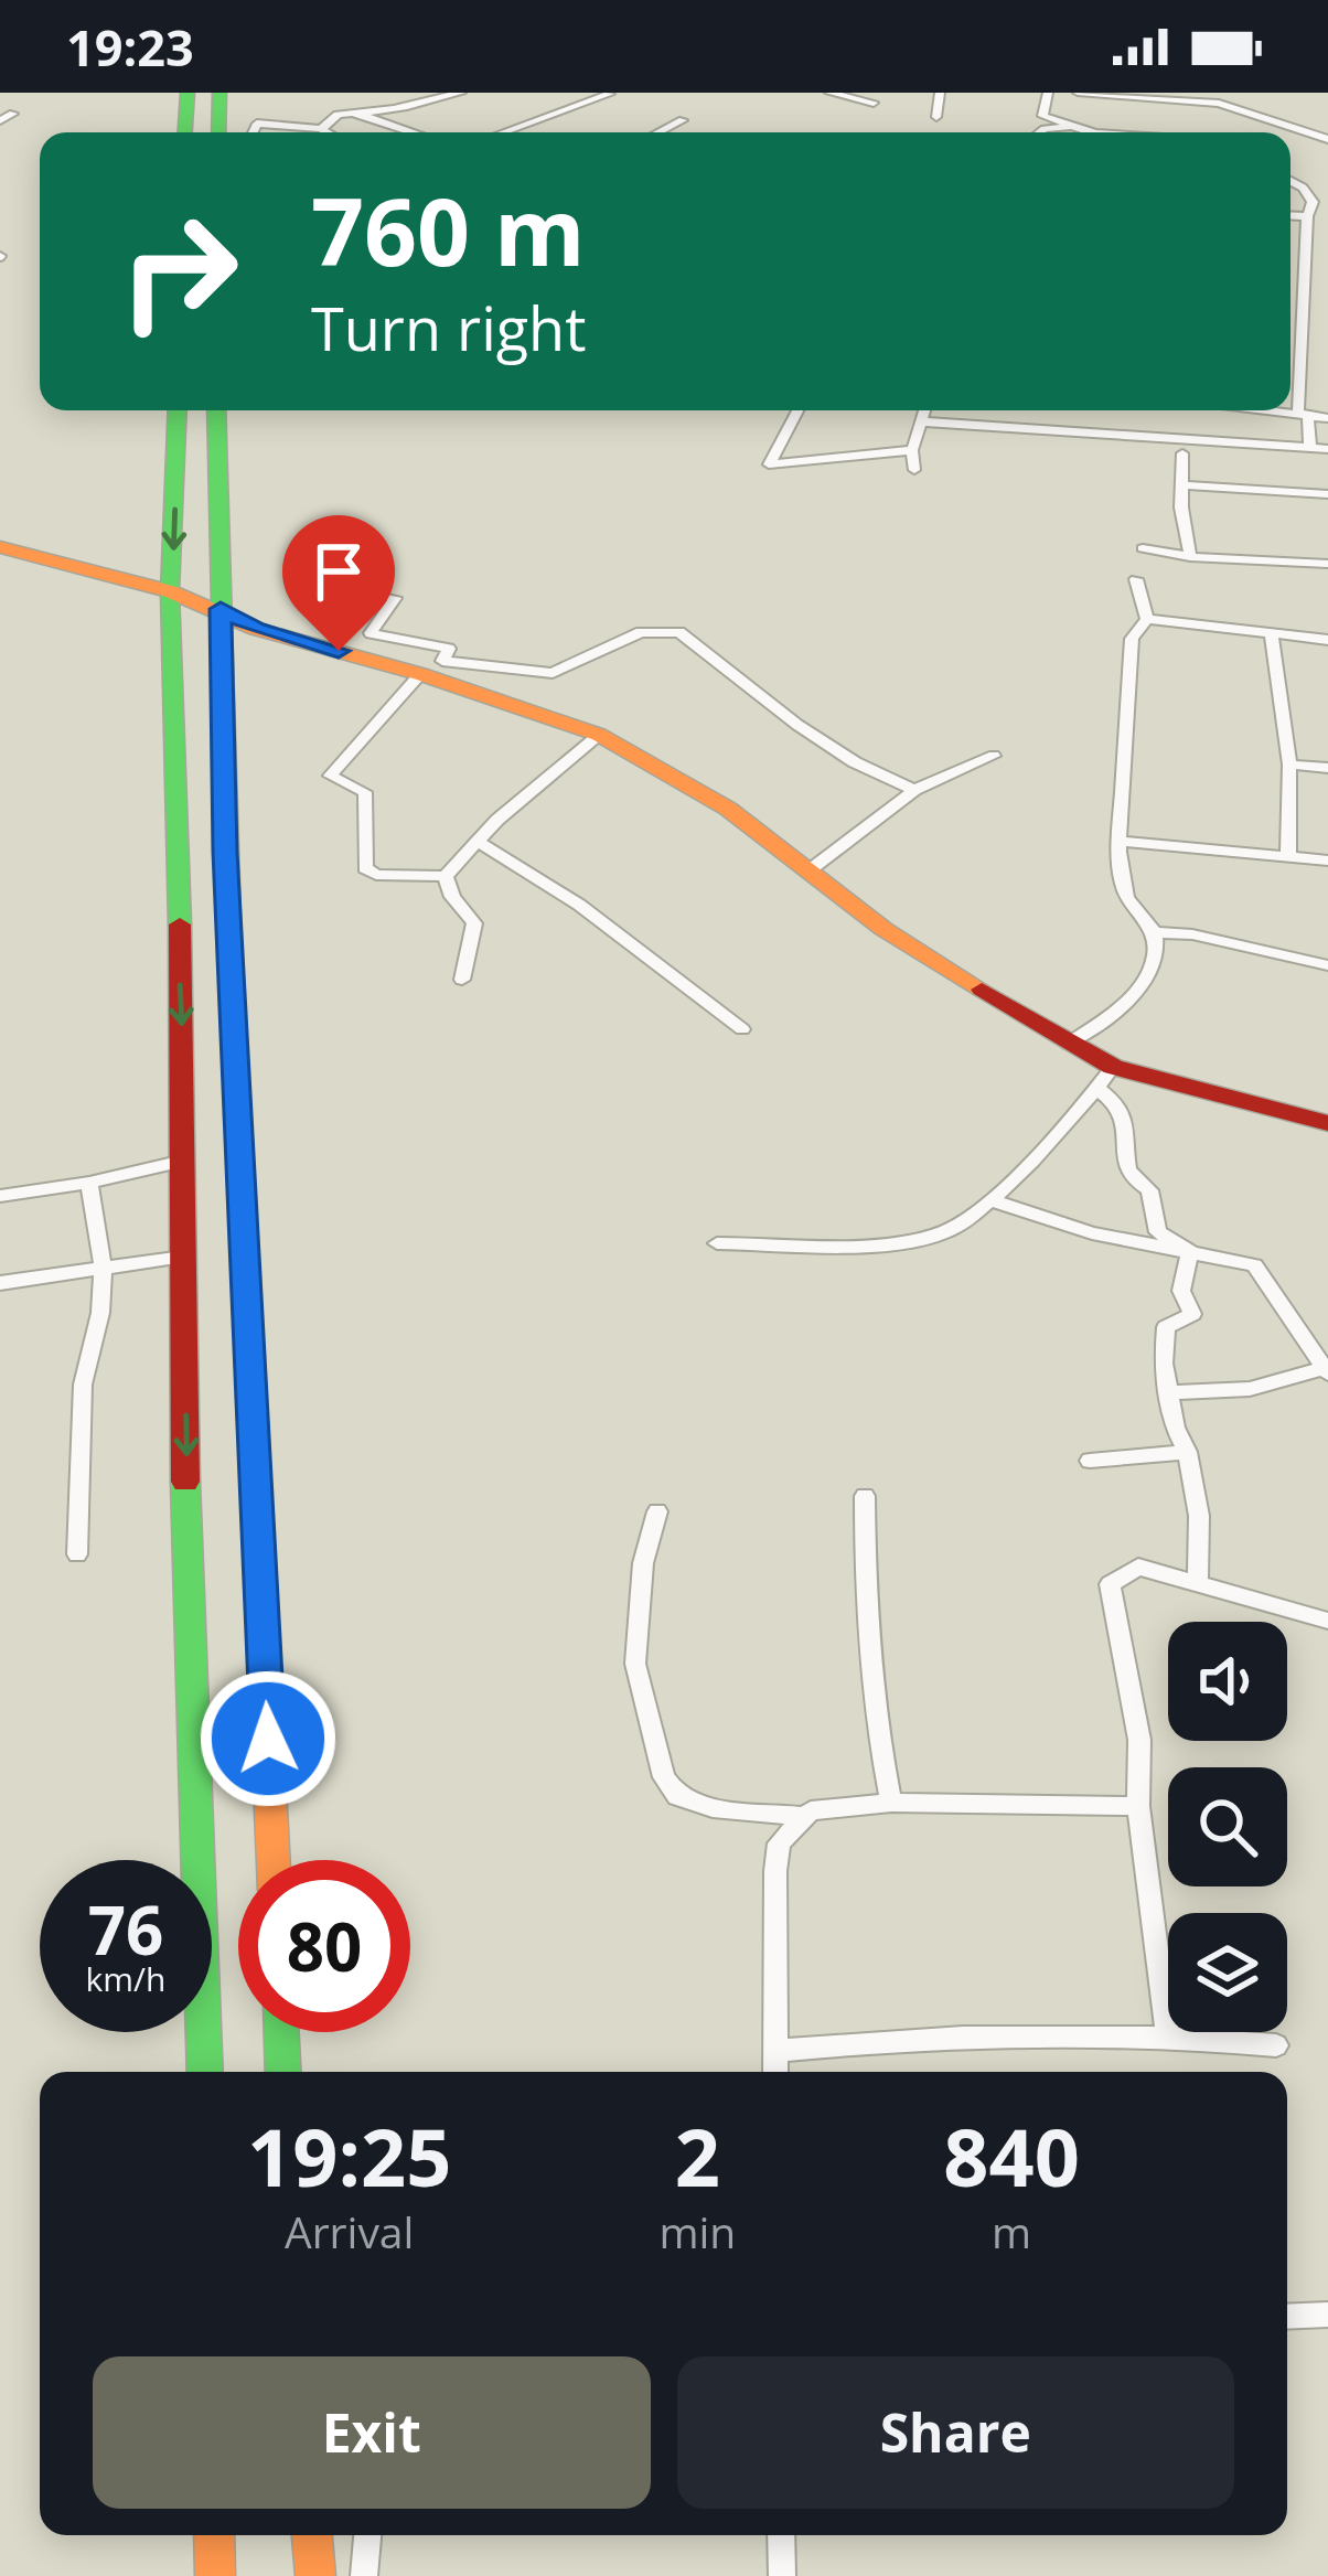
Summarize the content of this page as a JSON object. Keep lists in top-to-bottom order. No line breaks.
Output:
{"page":{"status":"19:23","turn":["760 m","Turn right"],"speed":"76 km/h","limit":"80","eta":["19:25","Arrival","2","min","840","m"],"buttons":["Exit","Share"]}}
